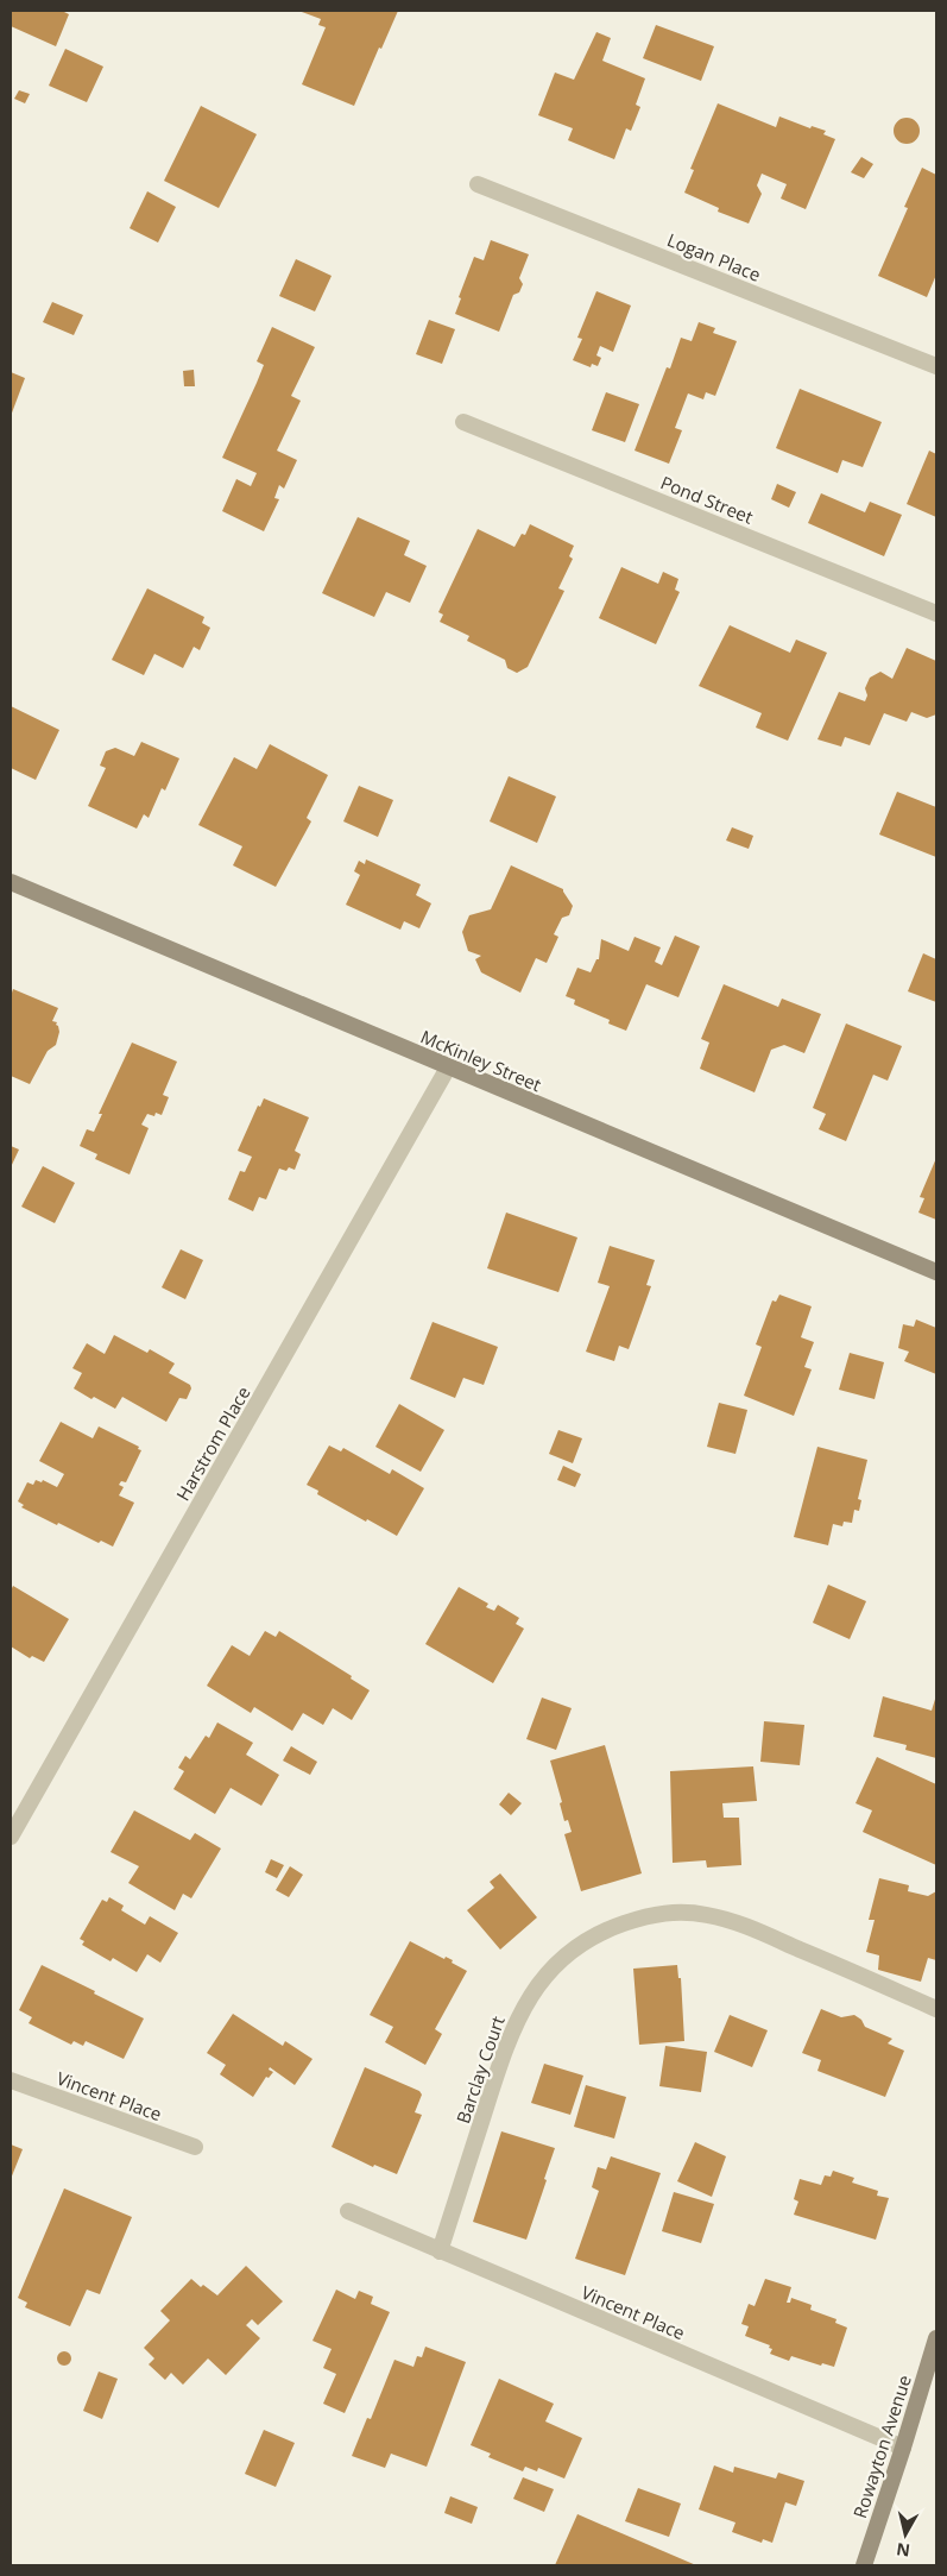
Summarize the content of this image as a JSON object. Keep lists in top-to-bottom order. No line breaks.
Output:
{"streets":{"main road":["McKinley Street","Rowayton Avenue"],"street":["Logan Place","Pond Street","Harstrom Place","Barclay Court","Vincent Place"]},"crossings":[["McKinley Street","Harstrom Place"],["Barclay Court","Vincent Place"],["Vincent Place","Rowayton Avenue"]],"north":"bottom"}
